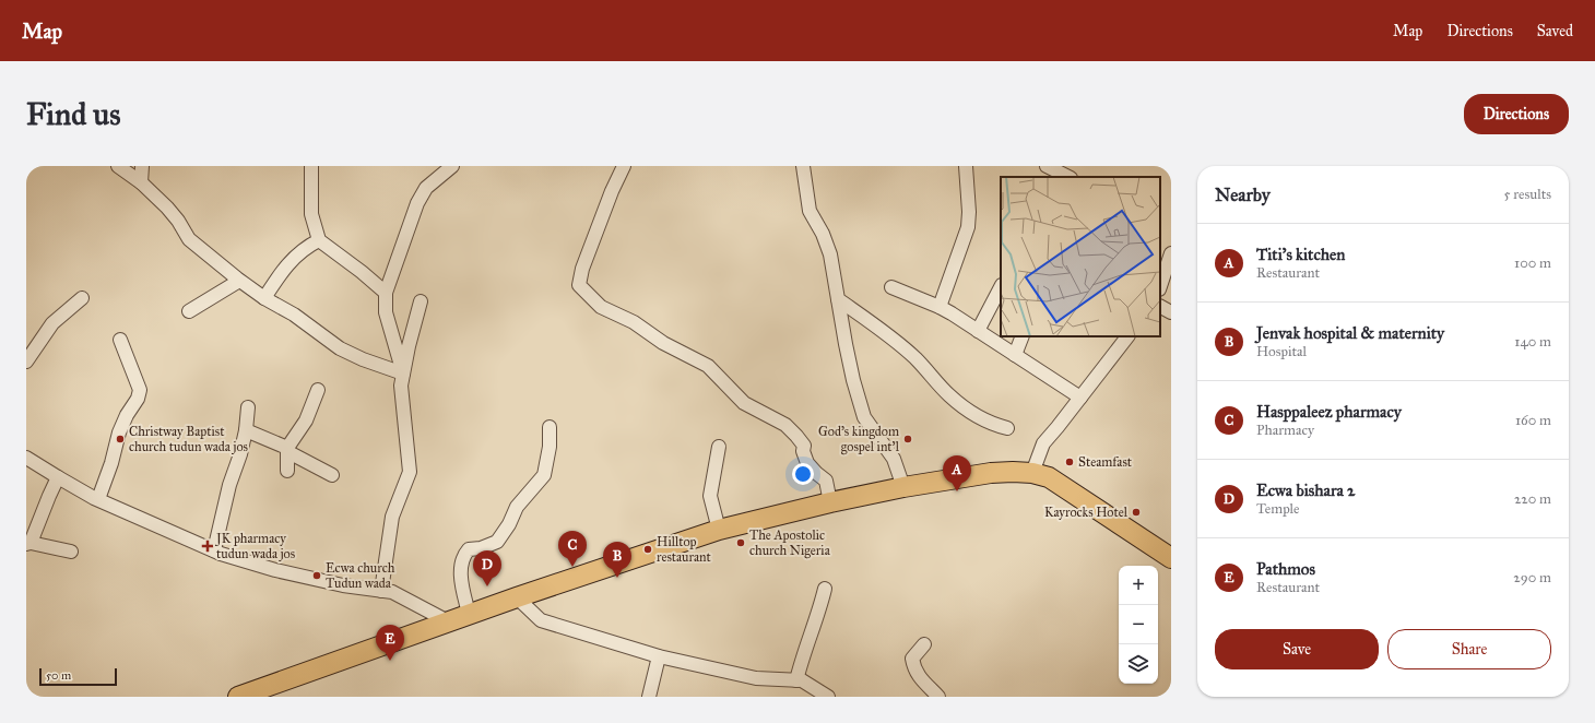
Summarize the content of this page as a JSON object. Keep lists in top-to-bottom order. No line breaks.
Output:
{"places":{"other":["Christway Baptist church tudun wada jos","God's kingdom gospel int'l","Steamfast","Kayrocks Hotel","The Apostolic church Nigeria","Hilltop restaurant","Ecwa church Tudun wada"],"health":["JK pharmacy tudun wada jos"]},"scale_bar":"50 m","page":{"header":"Map","nav":["Map","Directions","Saved"],"buttons":["Directions",["Save","Share"]],"title":"Find us","heading":["Nearby","5 results"],"list":[{"mark":"A","name":"Titi's kitchen","note":"Restaurant","value":"100 m"},{"mark":"B","name":"Jenvak hospital & maternity","note":"Hospital","value":"140 m"},{"mark":"C","name":"Hasppaleez pharmacy","note":"Pharmacy","value":"160 m"},{"mark":"D","name":"Ecwa bishara 2","note":"Temple","value":"220 m"},{"mark":"E","name":"Pathmos","note":"Restaurant","value":"290 m"}],"pins":["A","C","B","D","E"],"map_buttons":["+","−"],"scale":"50 m"}}
